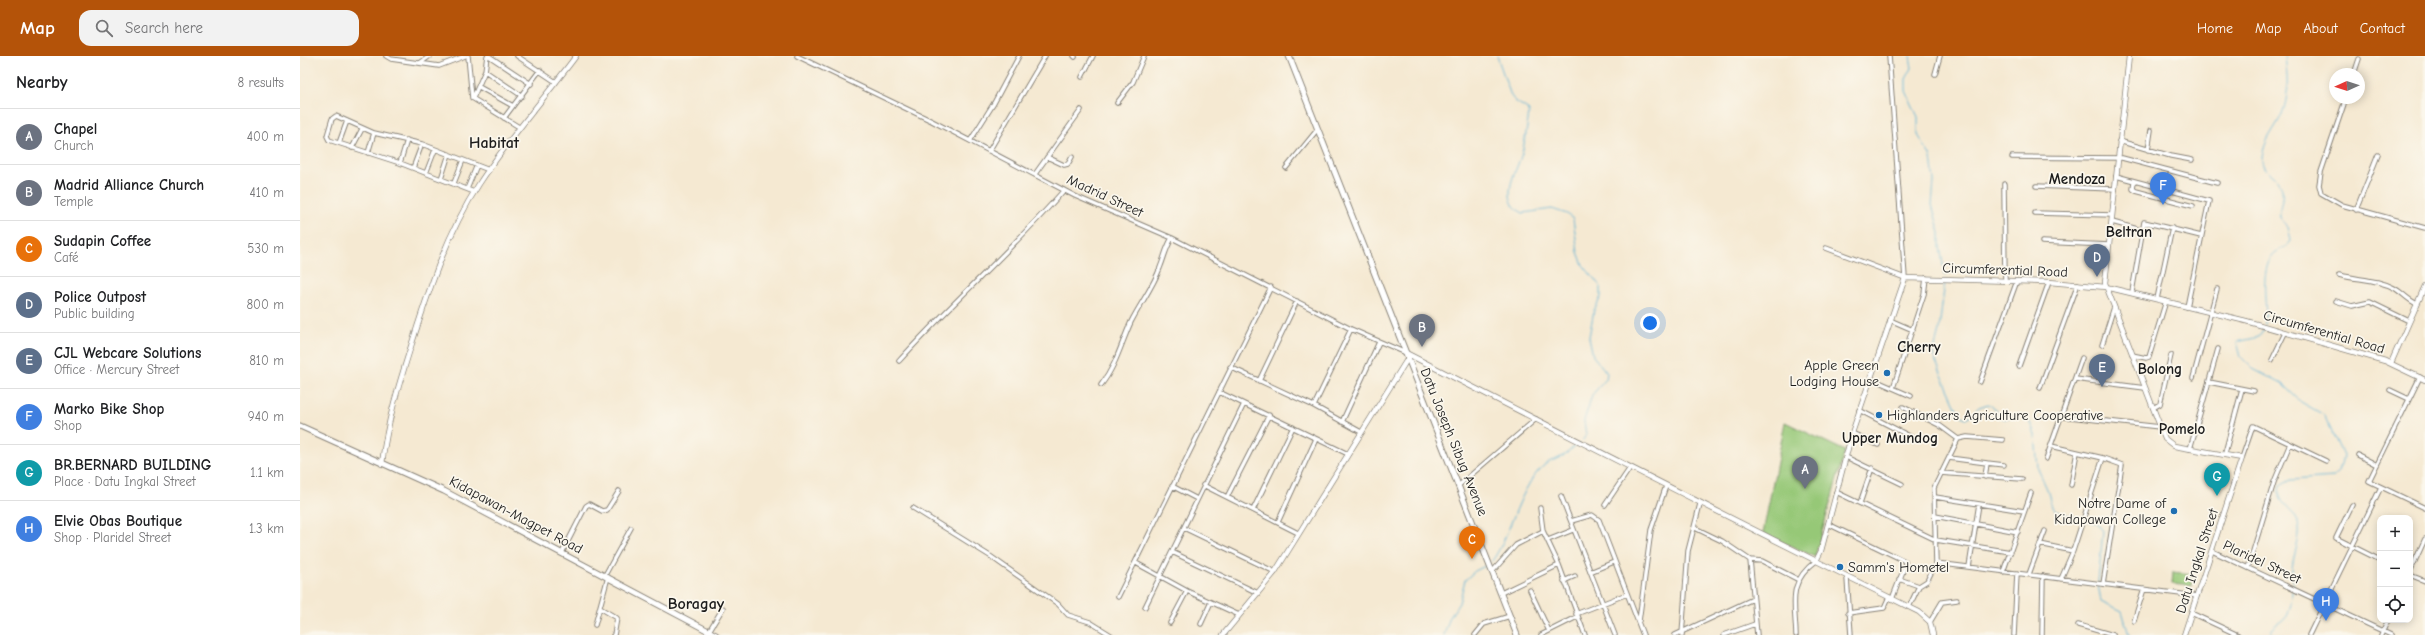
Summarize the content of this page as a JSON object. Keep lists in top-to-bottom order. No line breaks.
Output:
{"streets":{"main road":["Datu Joseph Sibug Avenue","Kidapawan-Magpet Road"],"street":["Madrid Street","Circumferential Road","Datu Ingkal Street","Plaridel Street"]},"crossings":[["Madrid Street","Datu Joseph Sibug Avenue"],["Datu Ingkal Street","Plaridel Street"]],"districts":["Habitat","Mendoza","Beltran","Cherry","Bolong","Pomelo","Upper Mundog","Boragay"],"places":["Apple Green Lodging House","Highlanders Agriculture Cooperative","Notre Dame of Kidapawan College","Samm's Hometel"],"north":"left","page":{"header":"Map","search":"Search here","nav":["Home","Map","About","Contact"],"heading":["Nearby","8 results"],"list":[{"mark":"A","name":"Chapel","note":"Church","value":"400 m"},{"mark":"B","name":"Madrid Alliance Church","note":"Temple","value":"410 m"},{"mark":"C","name":"Sudapin Coffee","note":"Café","value":"530 m"},{"mark":"D","name":"Police Outpost","note":"Public building","value":"800 m"},{"mark":"E","name":"CJL Webcare Solutions","note":"Office · Mercury Street","value":"810 m"},{"mark":"F","name":"Marko Bike Shop","note":"Shop","value":"940 m"},{"mark":"G","name":"BR.BERNARD BUILDING","note":"Place · Datu Ingkal Street","value":"1.1 km"},{"mark":"H","name":"Elvie Obas Boutique","note":"Shop · Plaridel Street","value":"1.3 km"}],"pins":["F","D","B","E","A","G","C","H"],"map_buttons":["+","−"]}}
